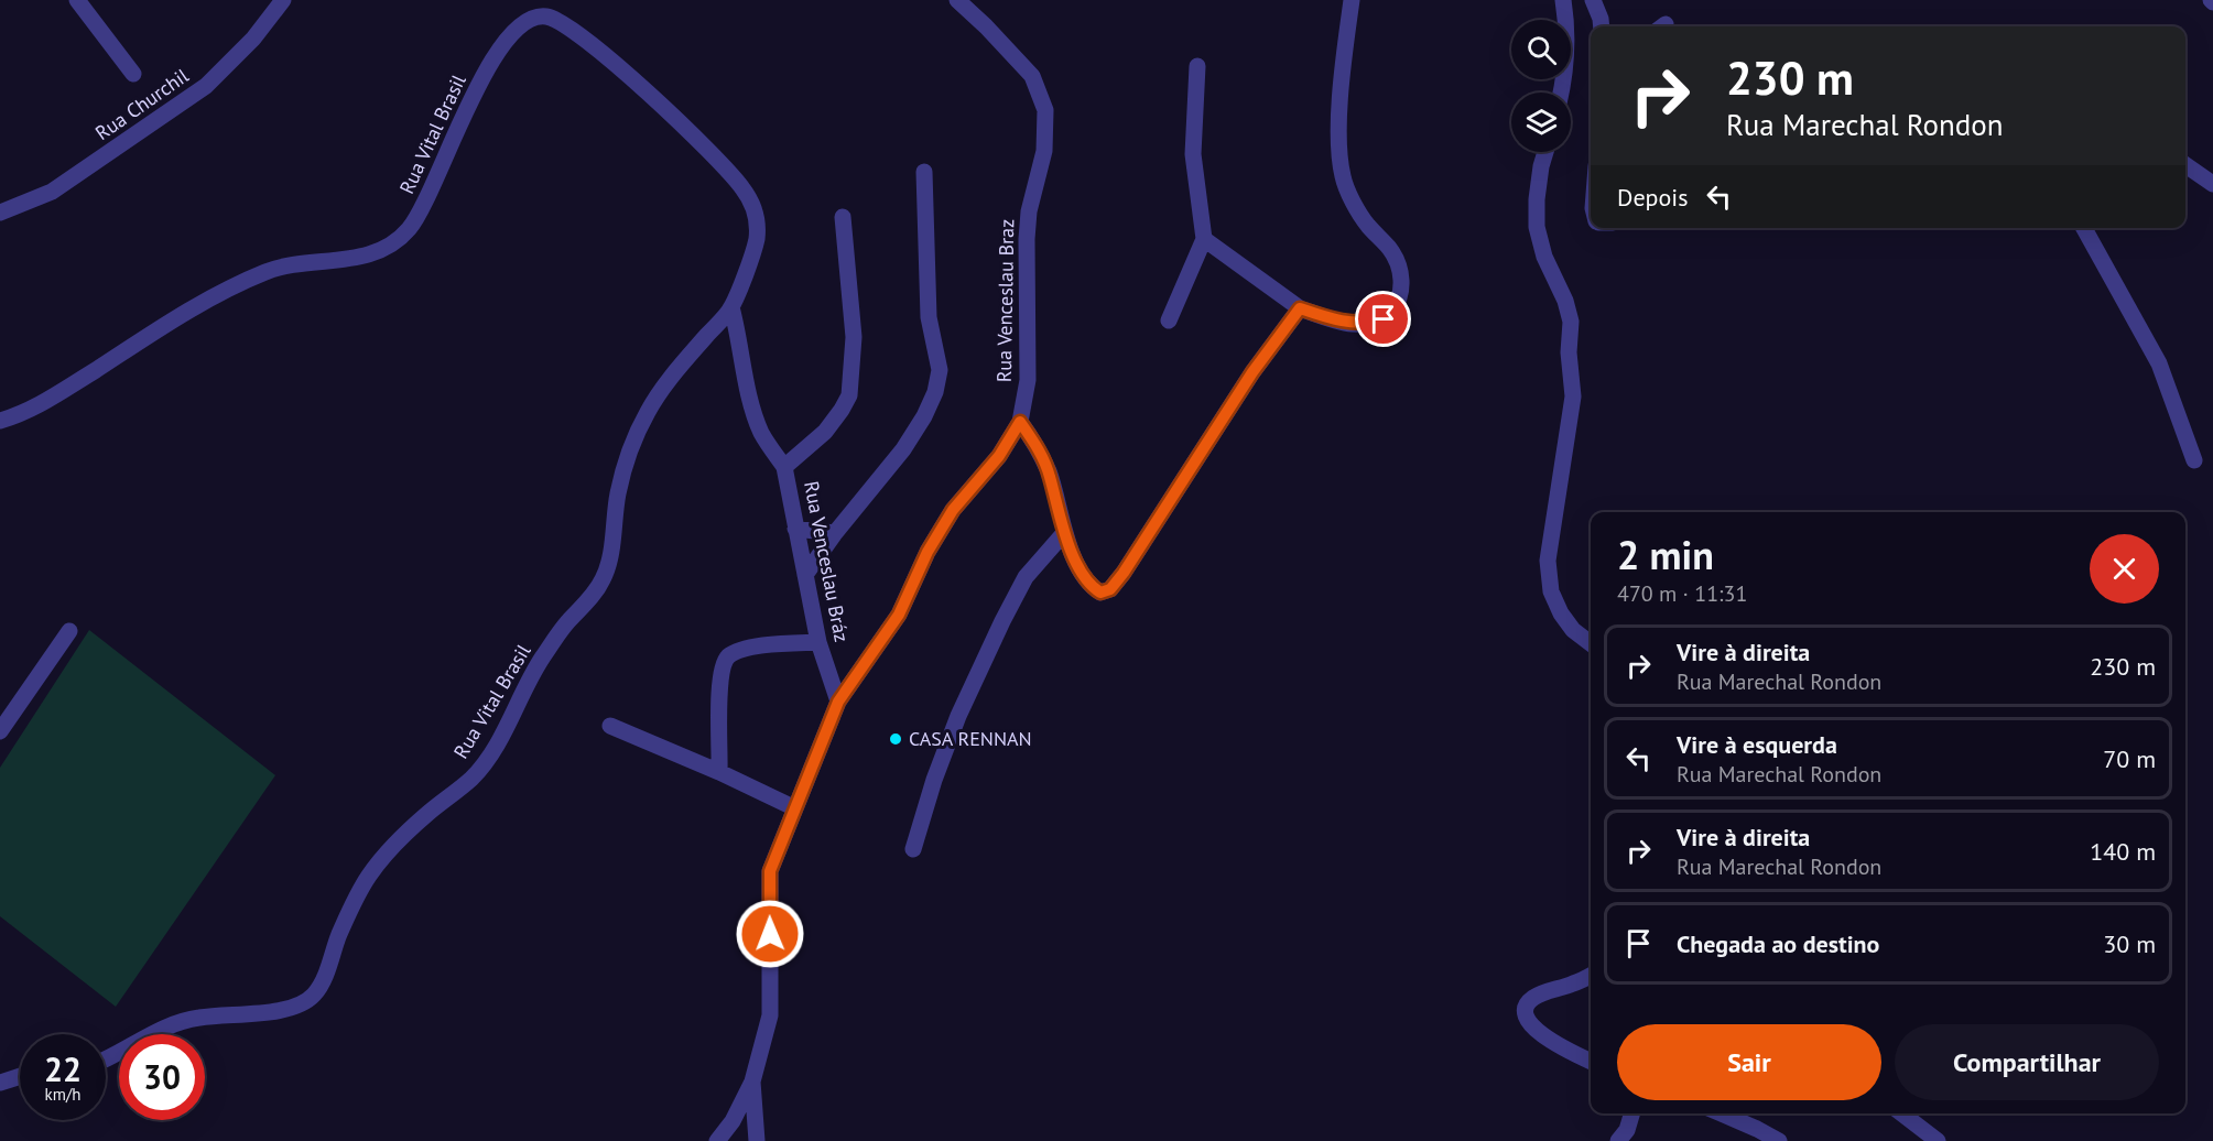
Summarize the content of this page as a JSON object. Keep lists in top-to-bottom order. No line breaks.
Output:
{"streets":{"street":["Rua Churchil","Rua Vital Brasil","Rua Venceslau Braz","Rua Venceslau Bráz"]},"crossings":[["Rua Venceslau Braz","Rua Venceslau Bráz"]],"places":["CASA RENNAN"],"page":{"turn":["230 m","Rua Marechal Rondon"],"then":"Depois","heading":["2 min","470 m · 11:31"],"list":[{"name":"Vire à direita","note":"Rua Marechal Rondon","value":"230 m"},{"name":"Vire à esquerda","note":"Rua Marechal Rondon","value":"70 m"},{"name":"Vire à direita","note":"Rua Marechal Rondon","value":"140 m"},{"name":"Chegada ao destino","value":"30 m"}],"buttons":["Sair","Compartilhar"],"speed":"22 km/h","limit":"30"}}
